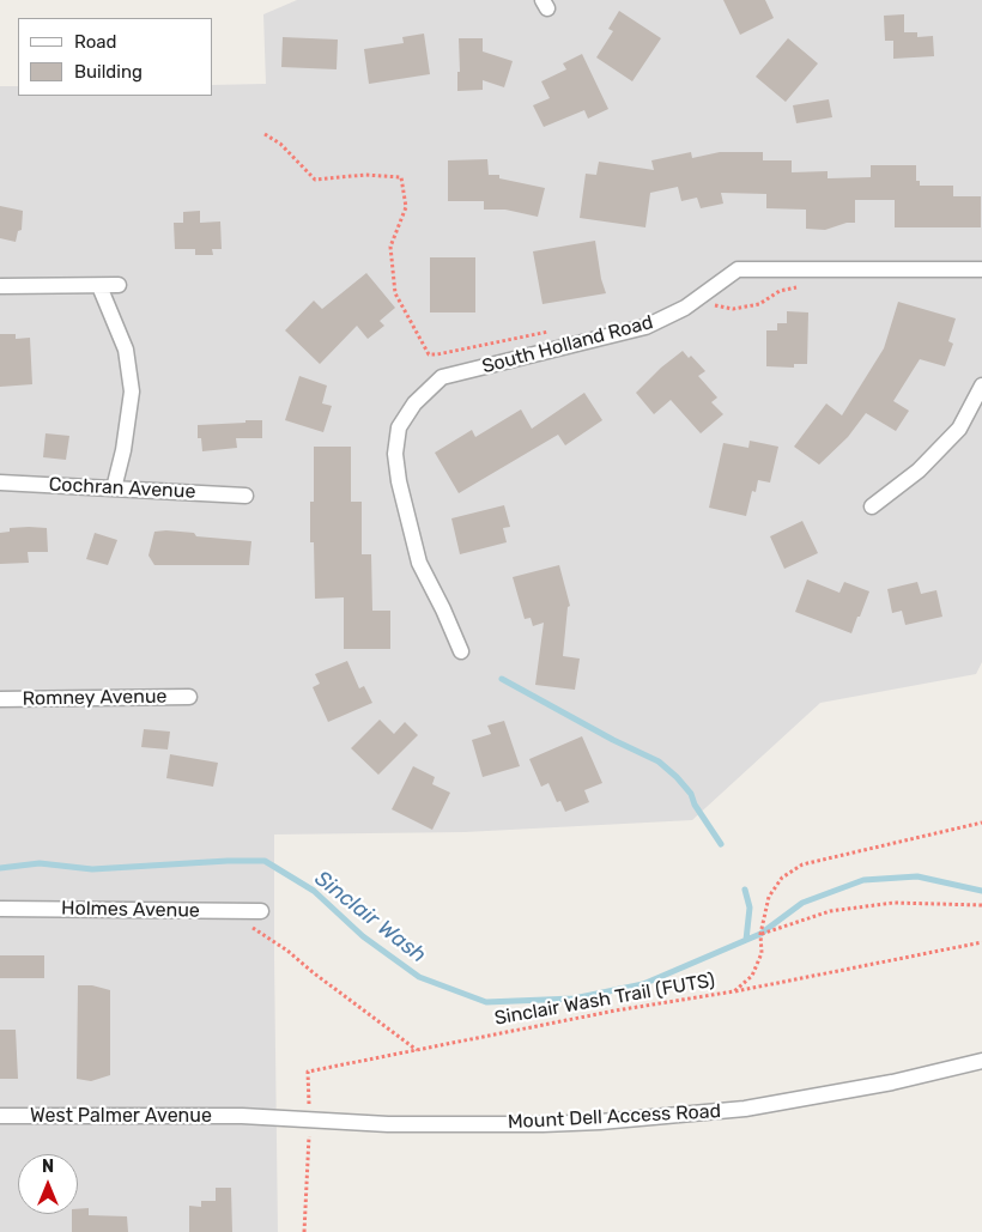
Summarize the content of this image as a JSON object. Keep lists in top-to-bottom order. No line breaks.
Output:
{"streets":{"street":["South Holland Road","Cochran Avenue","Romney Avenue","Holmes Avenue","West Palmer Avenue","Mount Dell Access Road"],"path":["Sinclair Wash Trail (FUTS)"]},"crossings":[["Sinclair Wash Trail (FUTS)","Mount Dell Access Road"],["West Palmer Avenue","Mount Dell Access Road"]],"water":["Sinclair Wash"],"legend":["Road","Building"],"north":"top"}
